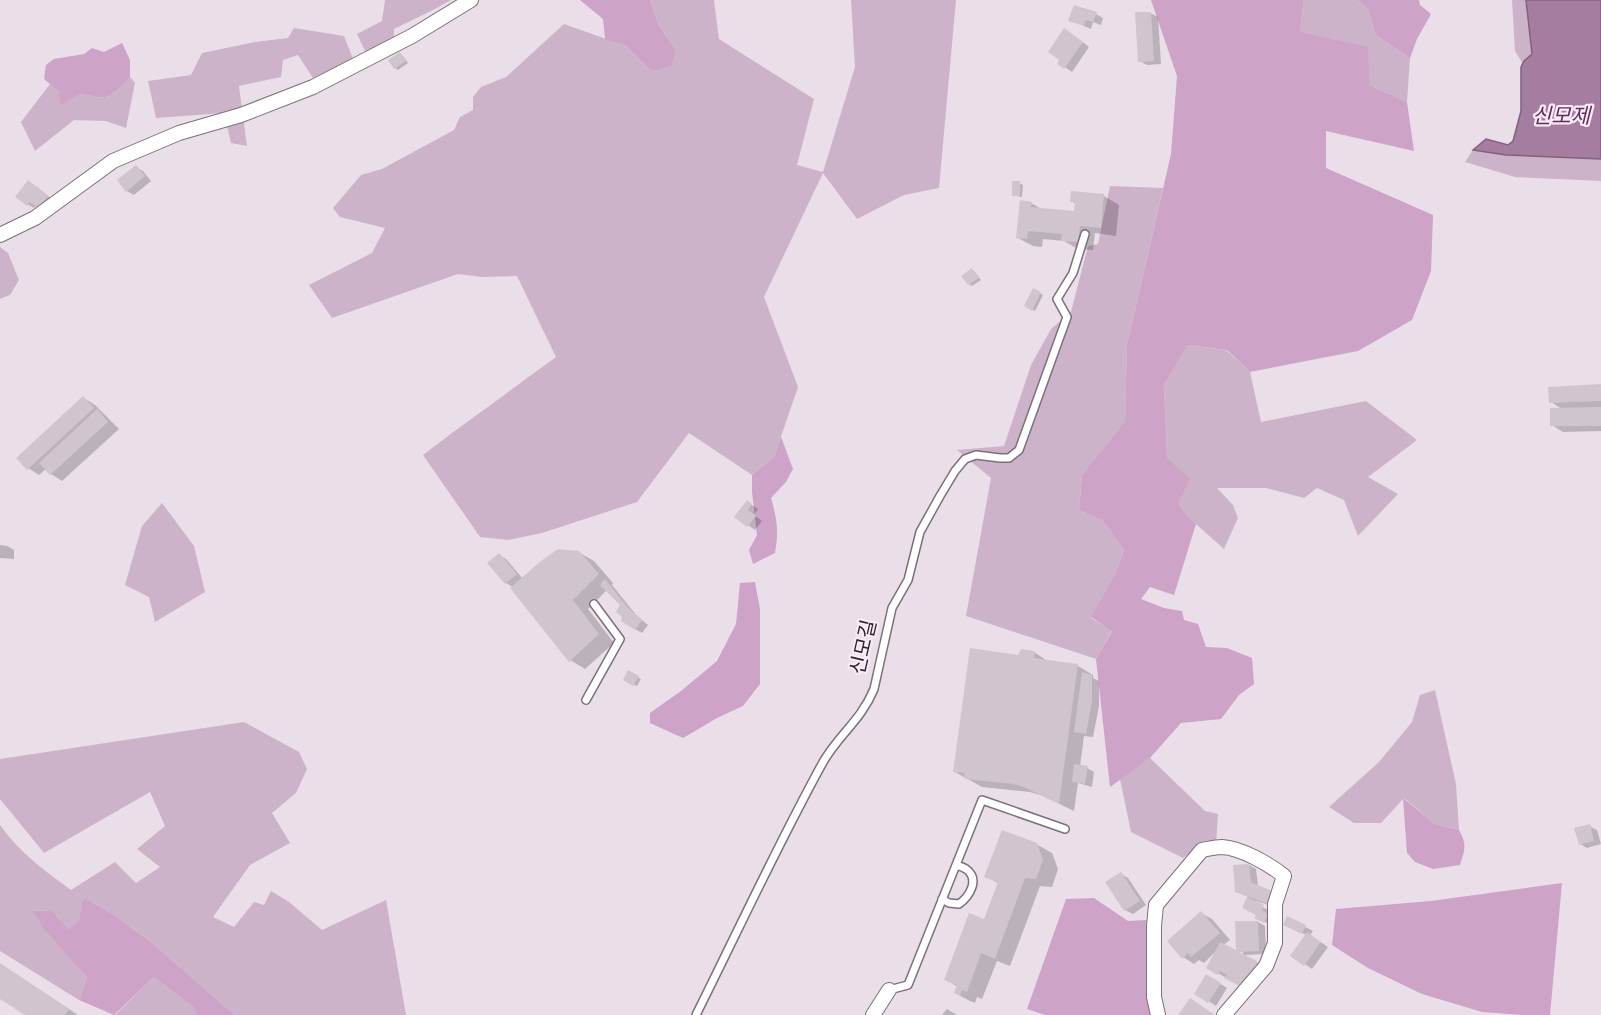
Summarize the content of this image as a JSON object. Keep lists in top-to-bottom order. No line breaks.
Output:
{"streets":{"lane":["신모길"]},"water":["신모제"]}
